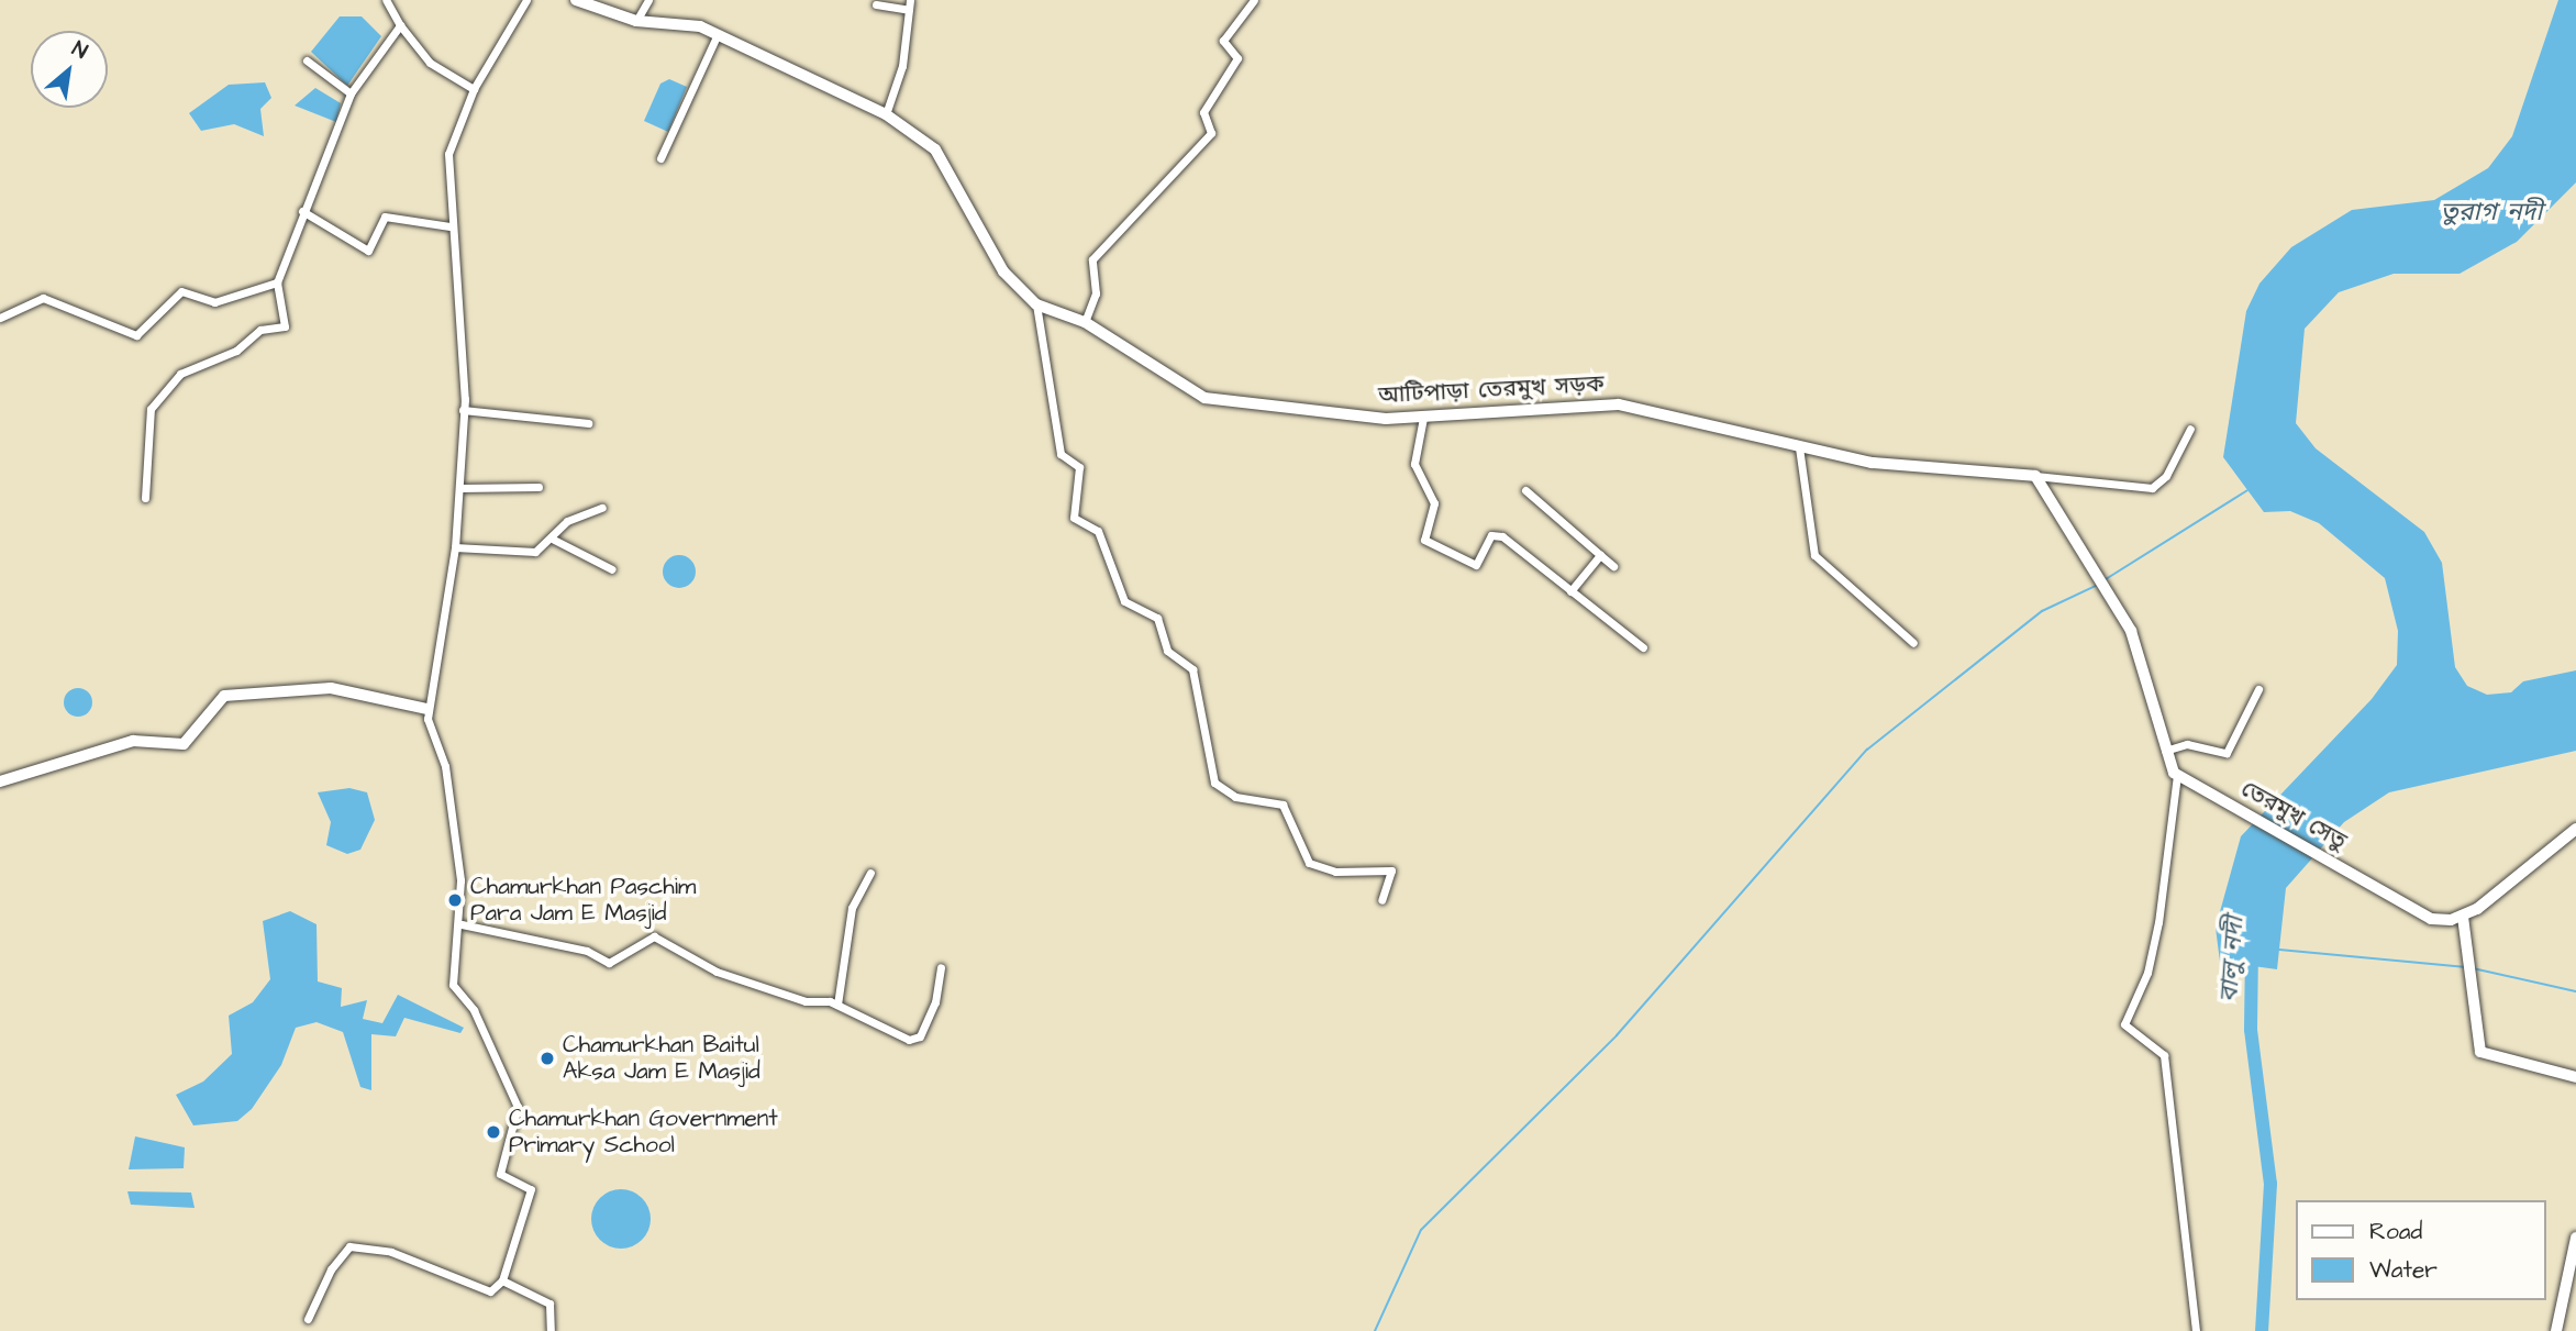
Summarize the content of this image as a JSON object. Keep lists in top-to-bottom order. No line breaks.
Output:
{"streets":{"main road":["আটিপাড়া তেরমুখ সড়ক","তেরমুখ সেতু"]},"water":["তুরাগ নদী","বালু নদী"],"places":["Chamurkhan Paschim Para Jam E Masjid","Chamurkhan Baitul Aksa Jam E Masjid","Chamurkhan Government Primary School"],"legend":["Road","Water"],"north":"top right"}
